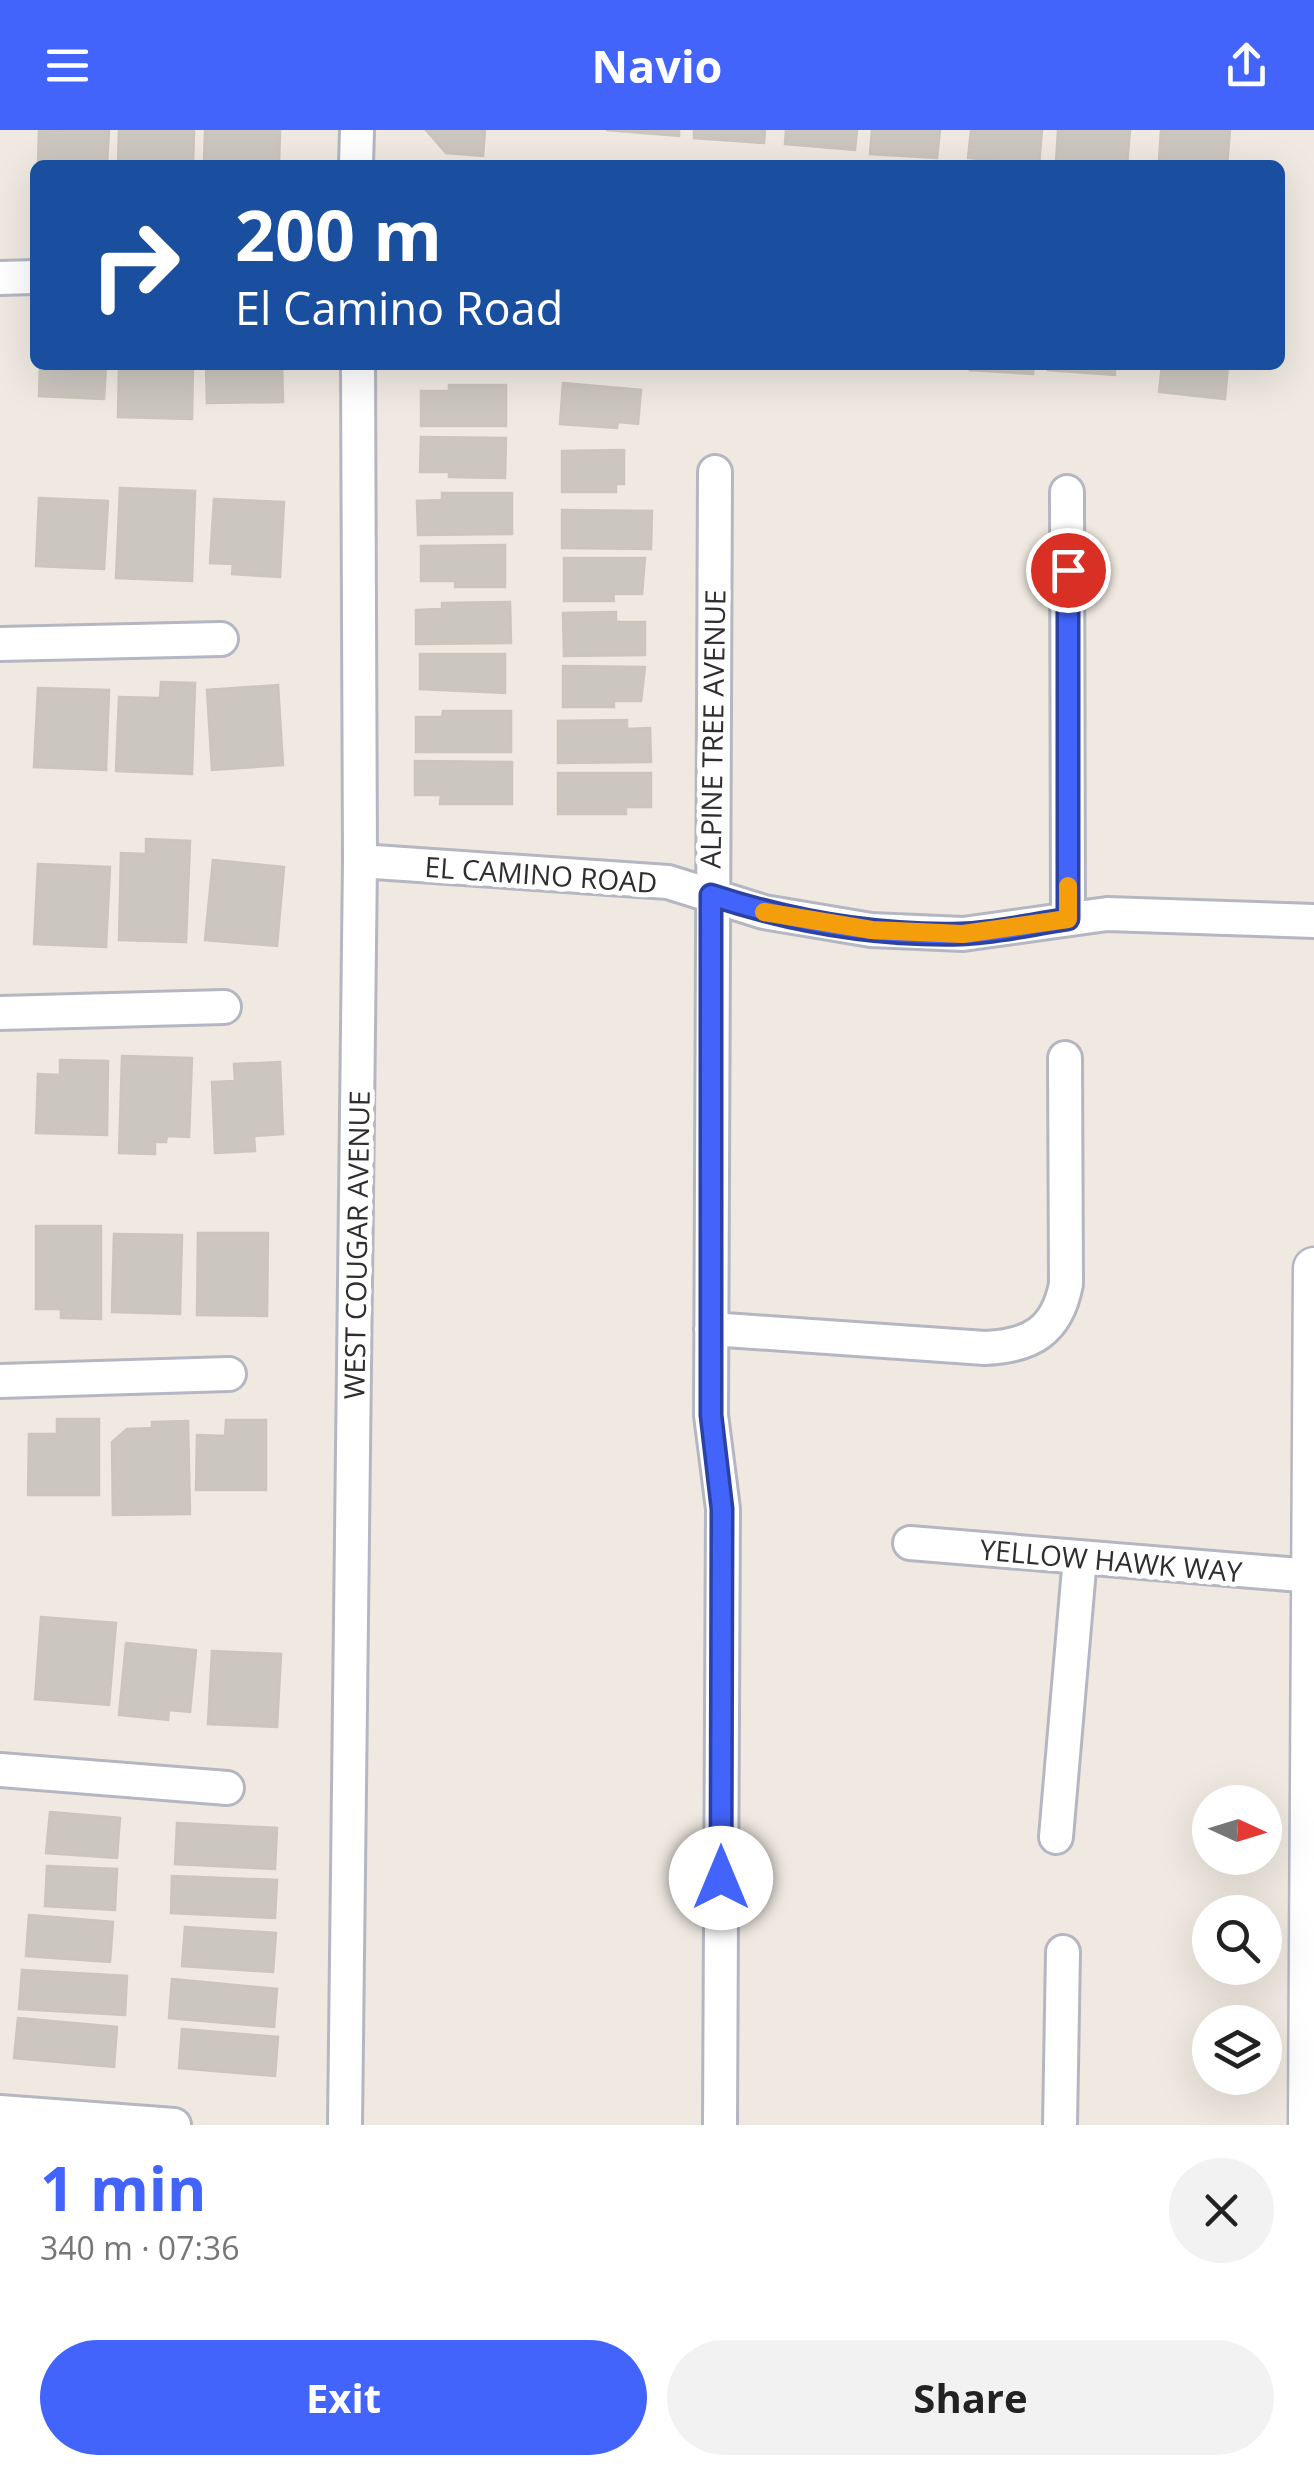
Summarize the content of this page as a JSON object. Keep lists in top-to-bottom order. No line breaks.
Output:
{"streets":{"street":["ALPINE TREE AVENUE","EL CAMINO ROAD","WEST COUGAR AVENUE","YELLOW HAWK WAY"]},"crossings":[["ALPINE TREE AVENUE","EL CAMINO ROAD"],["EL CAMINO ROAD","WEST COUGAR AVENUE"]],"north":"right","page":{"header":"Navio","turn":["200 m","El Camino Road"],"heading":["1 min","340 m · 07:36"],"buttons":["Exit","Share"]}}
